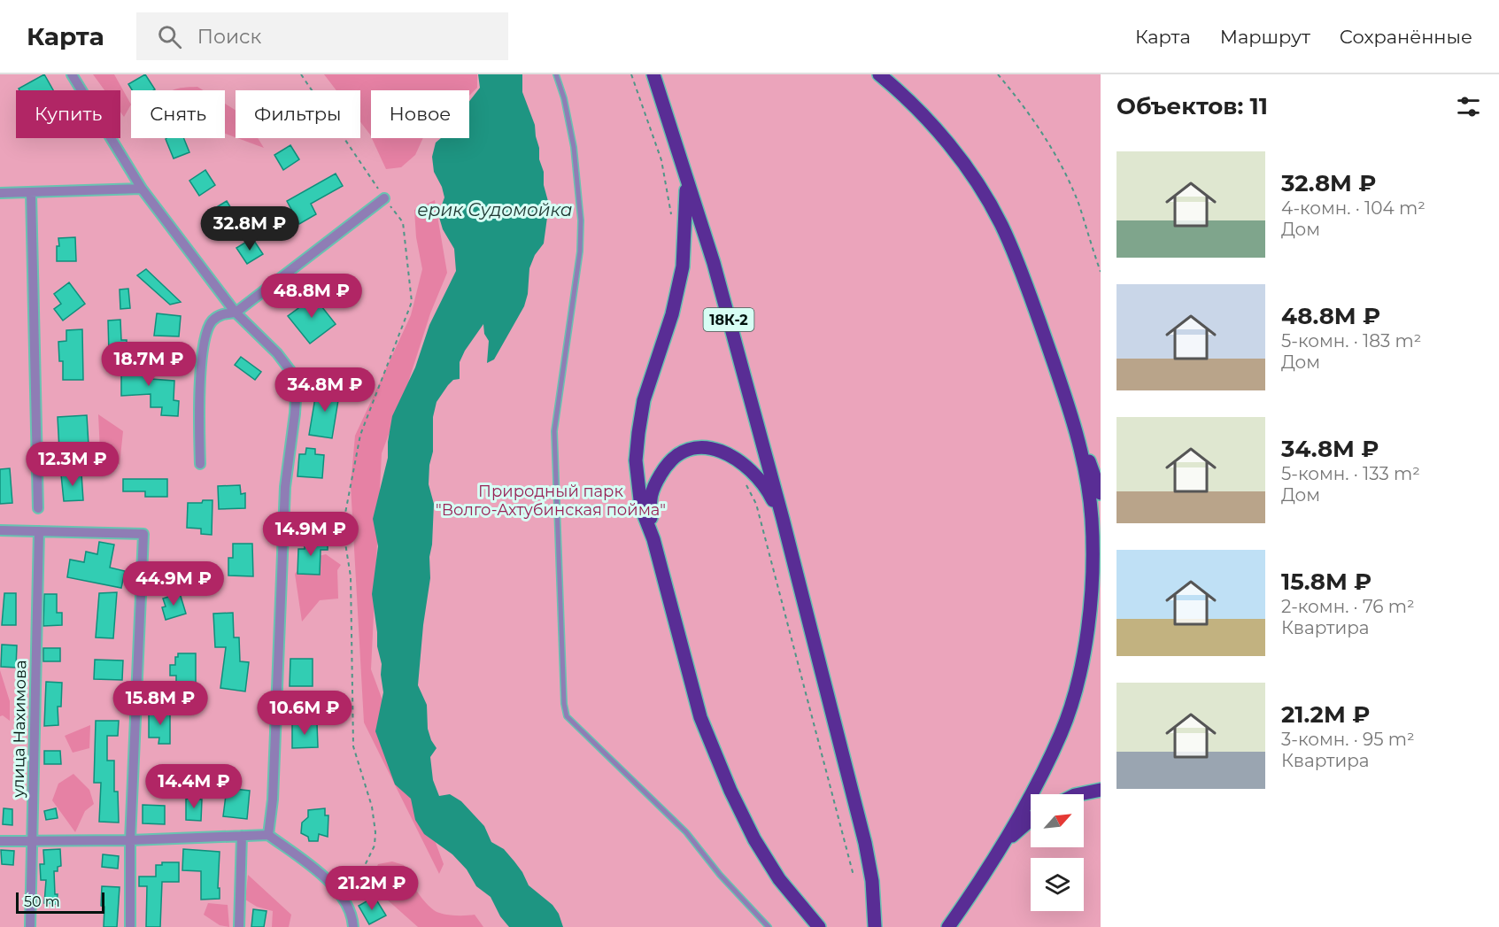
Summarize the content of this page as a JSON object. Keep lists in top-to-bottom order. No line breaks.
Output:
{"streets":{"main road":["18К-2"],"street":["улица Нахимова"]},"water":["ерик Судомойка"],"parks":["Природный парк \"Волго-Ахтубинская пойма\""],"scale_bar":"50 m","north":"top right","page":{"header":"Карта","search":"Поиск","nav":["Карта","Маршрут","Сохранённые"],"heading":"Объектов: 11","chip":["Купить","Снять","Фильтры","Новое"],"list":[{"name":"32.8M ₽","note":"4-комн. · 104 m² · Дом"},{"name":"48.8M ₽","note":"5-комн. · 183 m² · Дом"},{"name":"34.8M ₽","note":"5-комн. · 133 m² · Дом"},{"name":"15.8M ₽","note":"2-комн. · 76 m² · Квартира"},{"name":"21.2M ₽","note":"3-комн. · 95 m² · Квартира"}],"price":["32.8M ₽","48.8M ₽","18.7M ₽","34.8M ₽","12.3M ₽","14.9M ₽","44.9M ₽","15.8M ₽","10.6M ₽","14.4M ₽","21.2M ₽"],"scale":"50 m"}}
